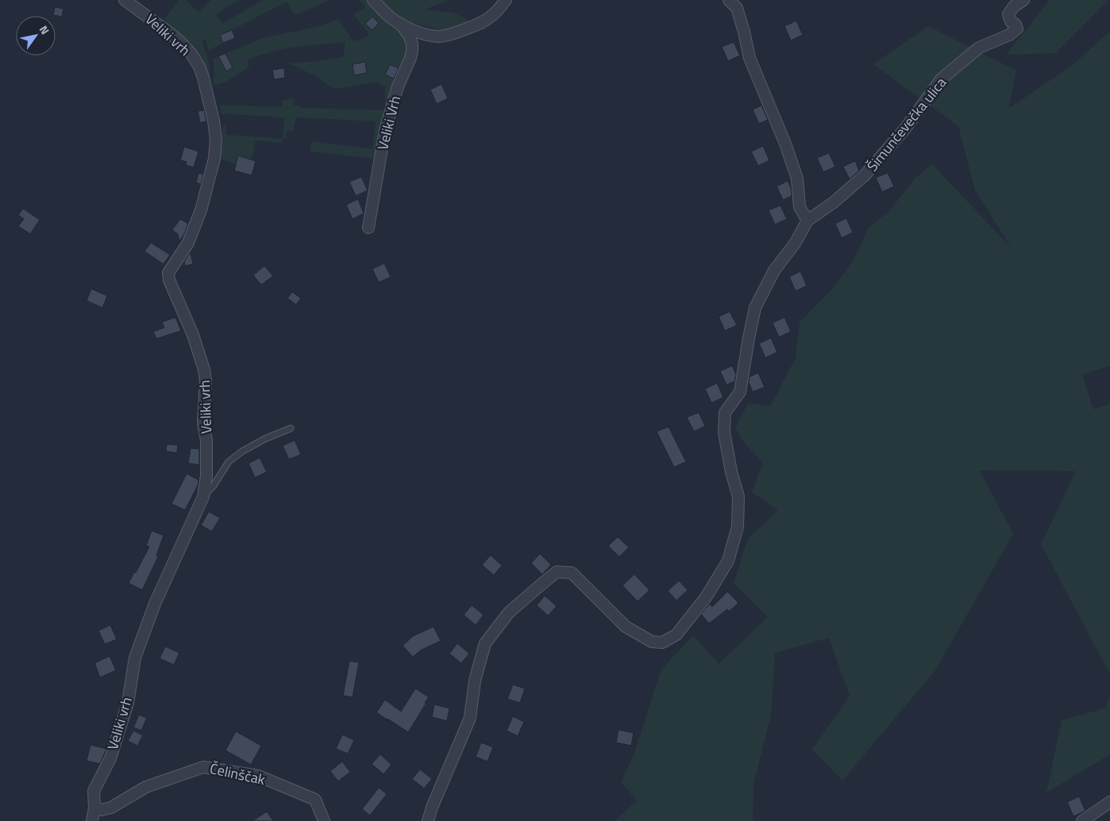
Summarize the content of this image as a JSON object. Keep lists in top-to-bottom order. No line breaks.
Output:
{"streets":{"street":["Veliki vrh","Veliki Vrh","Šimunčevečka ulica","Čelinščak"]},"crossings":[["Veliki vrh","Čelinščak"]],"north":"top right"}
